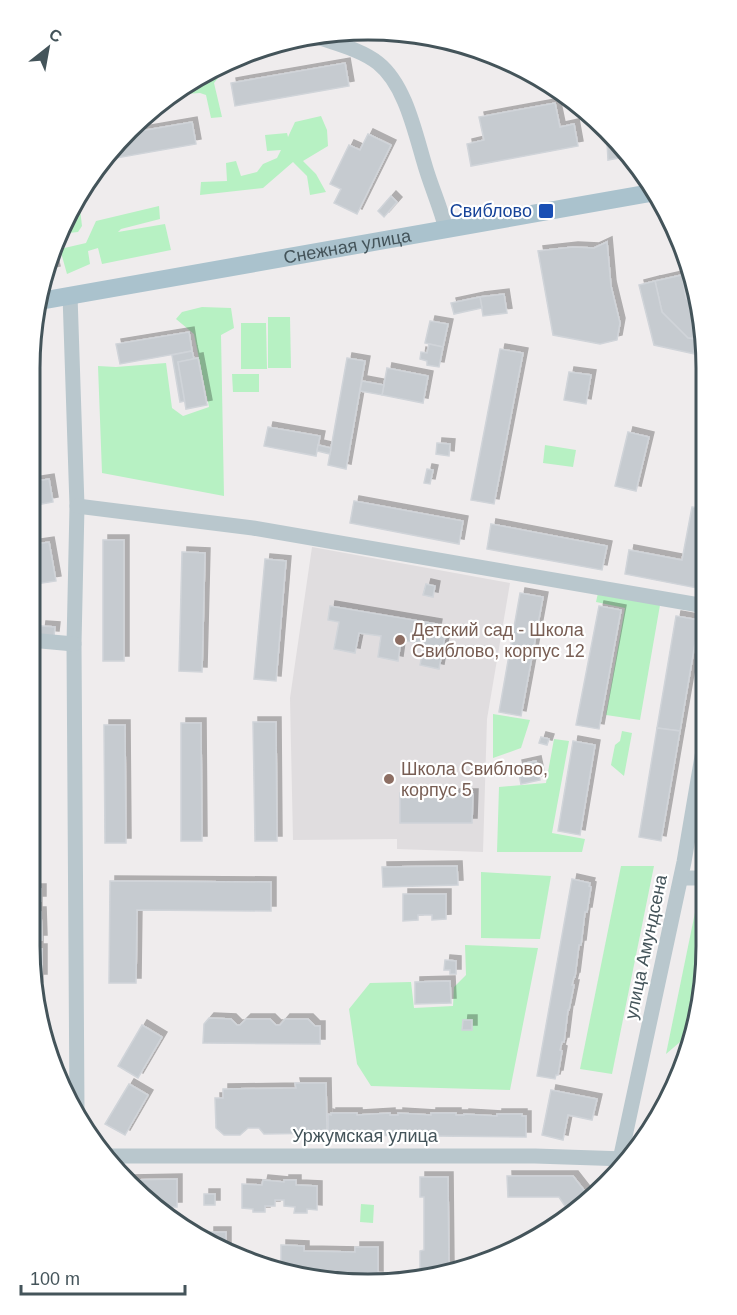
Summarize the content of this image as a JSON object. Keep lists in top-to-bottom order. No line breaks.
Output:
{"streets":{"main road":["Снежная улица"],"street":["улица Амундсена","Уржумская улица"]},"places":{"transit":["Свиблово"],"other":["Детский сад - Школа Свиблово, корпус 12","Школа Свиблово, корпус 5"]},"scale_bar":"100 m","north":"top right"}
